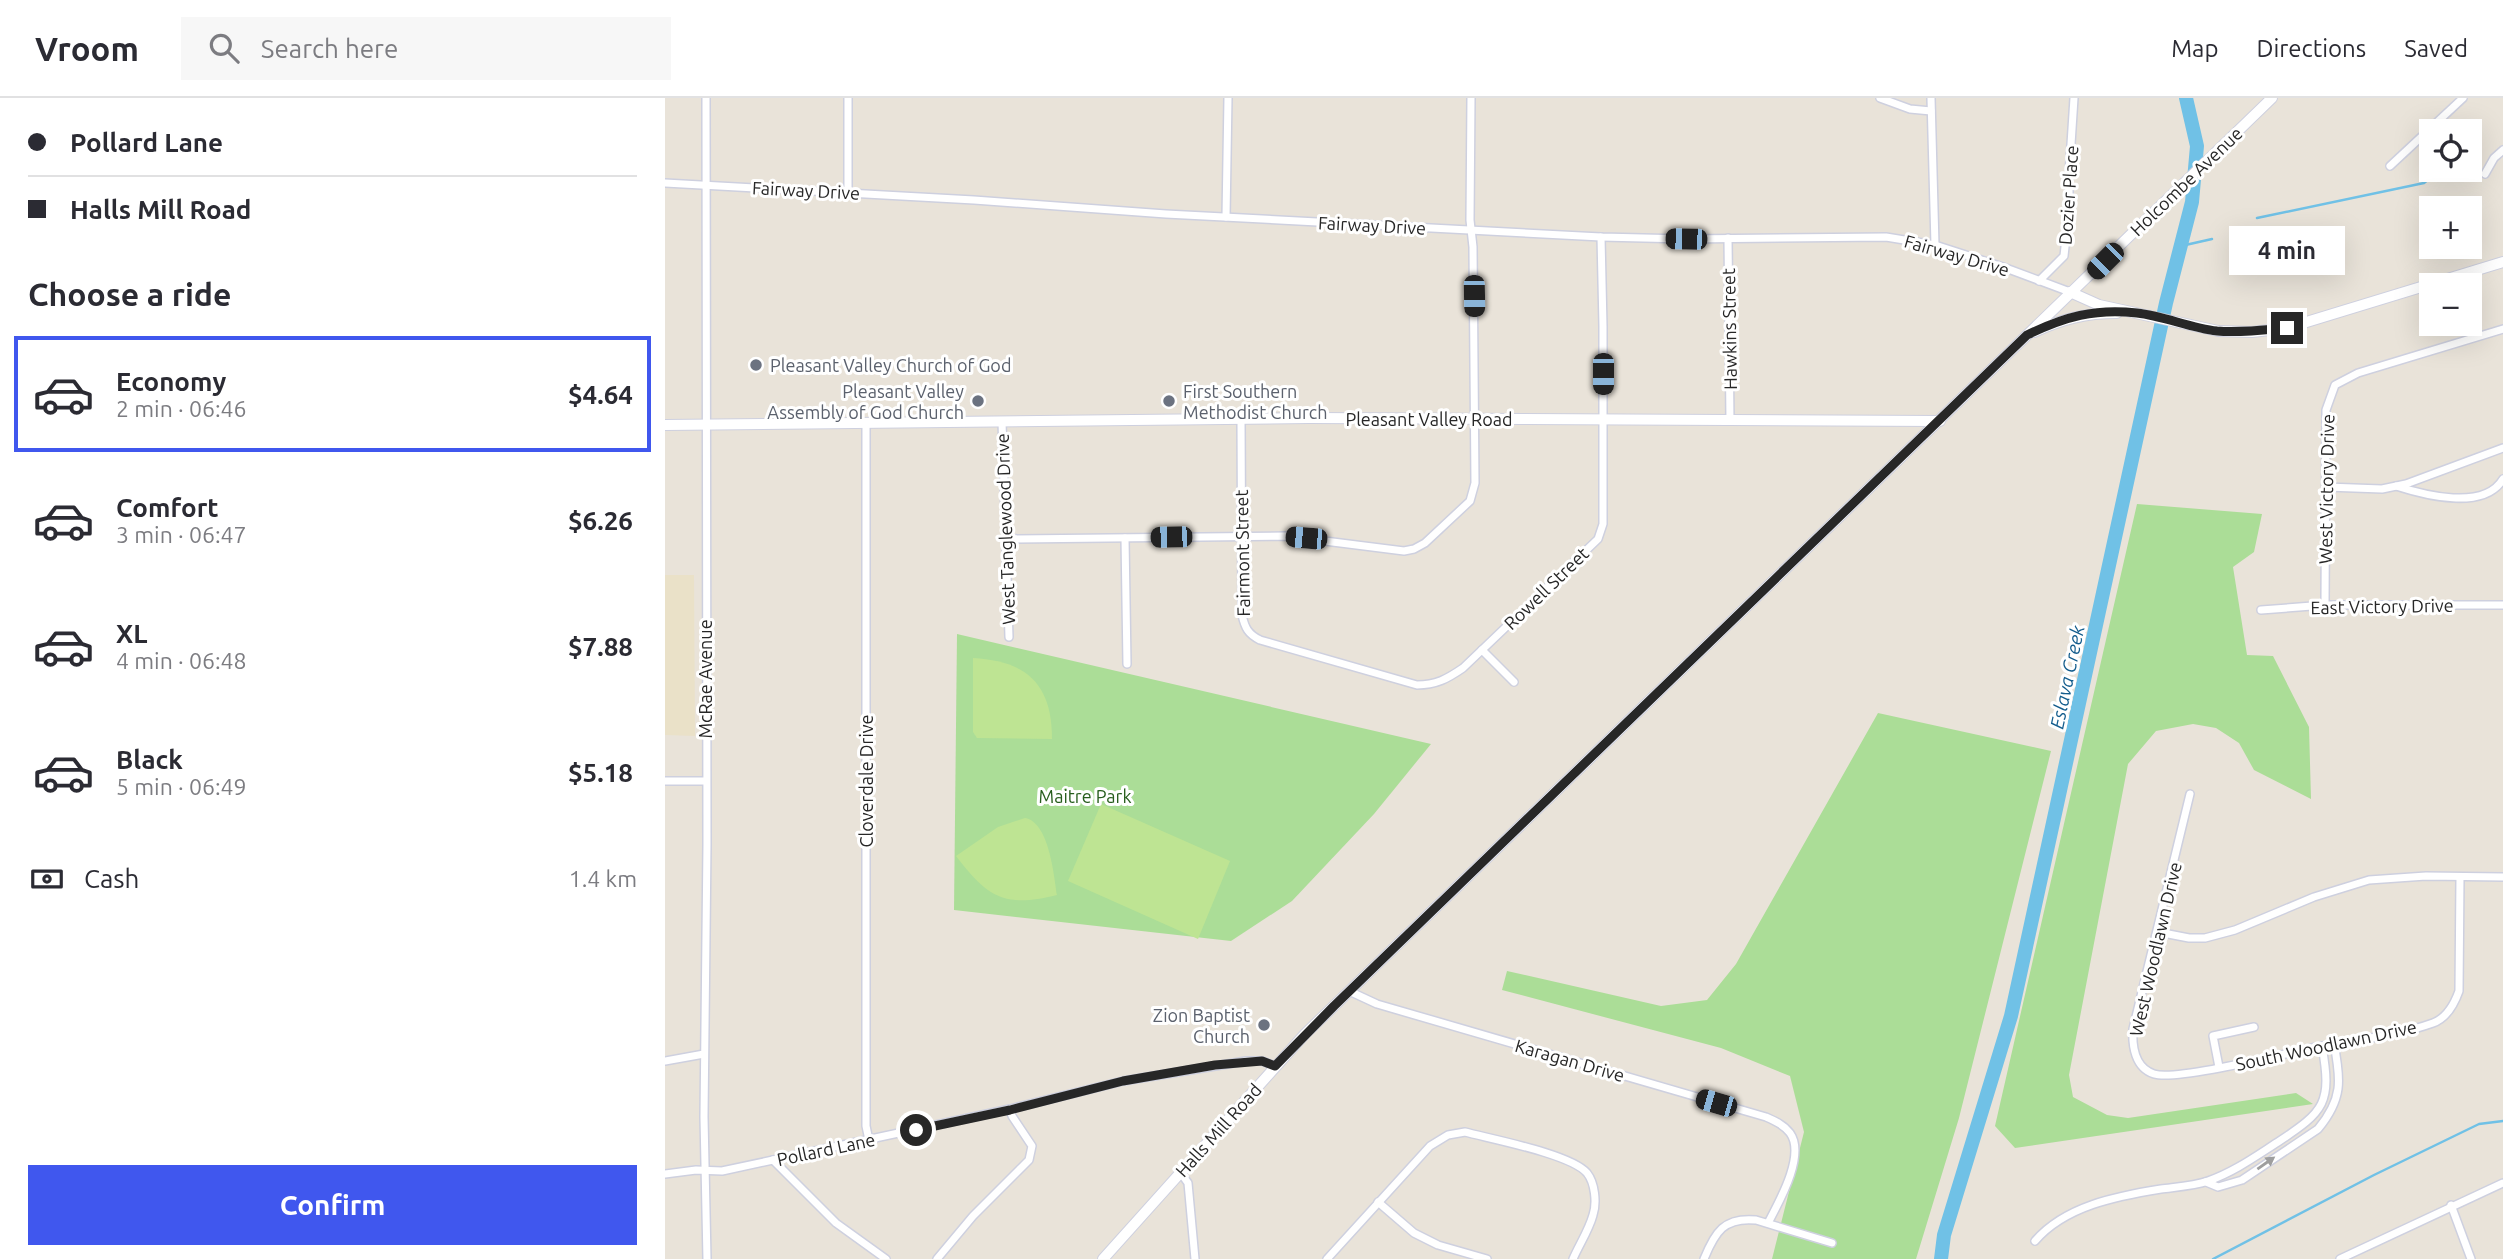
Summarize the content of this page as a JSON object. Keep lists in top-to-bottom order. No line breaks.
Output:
{"streets":{"street":["Holcombe Avenue","Fairway Drive","Dozier Place","Hawkins Street","Pleasant Valley Road","West Victory Drive","West Tanglewood Drive","Fairmont Street","Rowell Street","East Victory Drive","McRae Avenue","Cloverdale Drive","West Woodlawn Drive","South Woodlawn Drive","Karagan Drive","Halls Mill Road","Pollard Lane"]},"crossings":[["Holcombe Avenue","Fairway Drive"],["Holcombe Avenue","Halls Mill Road"],["Fairway Drive","Dozier Place"],["Fairway Drive","Hawkins Street"],["Fairway Drive","Rowell Street"],["Fairway Drive","McRae Avenue"],["Fairway Drive","Halls Mill Road"],["Hawkins Street","Pleasant Valley Road"],["Pleasant Valley Road","West Tanglewood Drive"],["Pleasant Valley Road","Fairmont Street"],["Pleasant Valley Road","Rowell Street"],["Pleasant Valley Road","McRae Avenue"],["Pleasant Valley Road","Cloverdale Drive"],["Pleasant Valley Road","Halls Mill Road"],["West Victory Drive","East Victory Drive"],["Fairmont Street","Rowell Street"],["McRae Avenue","Pollard Lane"],["Cloverdale Drive","Pollard Lane"],["West Woodlawn Drive","South Woodlawn Drive"],["Karagan Drive","Halls Mill Road"],["Halls Mill Road","Pollard Lane"]],"water":["Eslava Creek"],"parks":["Maitre Park"],"places":["Pleasant Valley Church of God","Pleasant Valley Assembly of God Church","First Southern Methodist Church","Zion Baptist Church"],"page":{"header":"Vroom","search":"Search here","nav":["Map","Directions","Saved"],"banner":["Pollard Lane","Halls Mill Road"],"map_buttons":["+","−"],"bubble":"4 min","heading":"Choose a ride","list":[{"name":"Economy","note":"2 min · 06:46","value":"$4.64"},{"name":"Comfort","note":"3 min · 06:47","value":"$6.26"},{"name":"XL","note":"4 min · 06:48","value":"$7.88"},{"name":"Black","note":"5 min · 06:49","value":"$5.18"}],"pay":["Cash","1.4 km"],"buttons":"Confirm"}}
